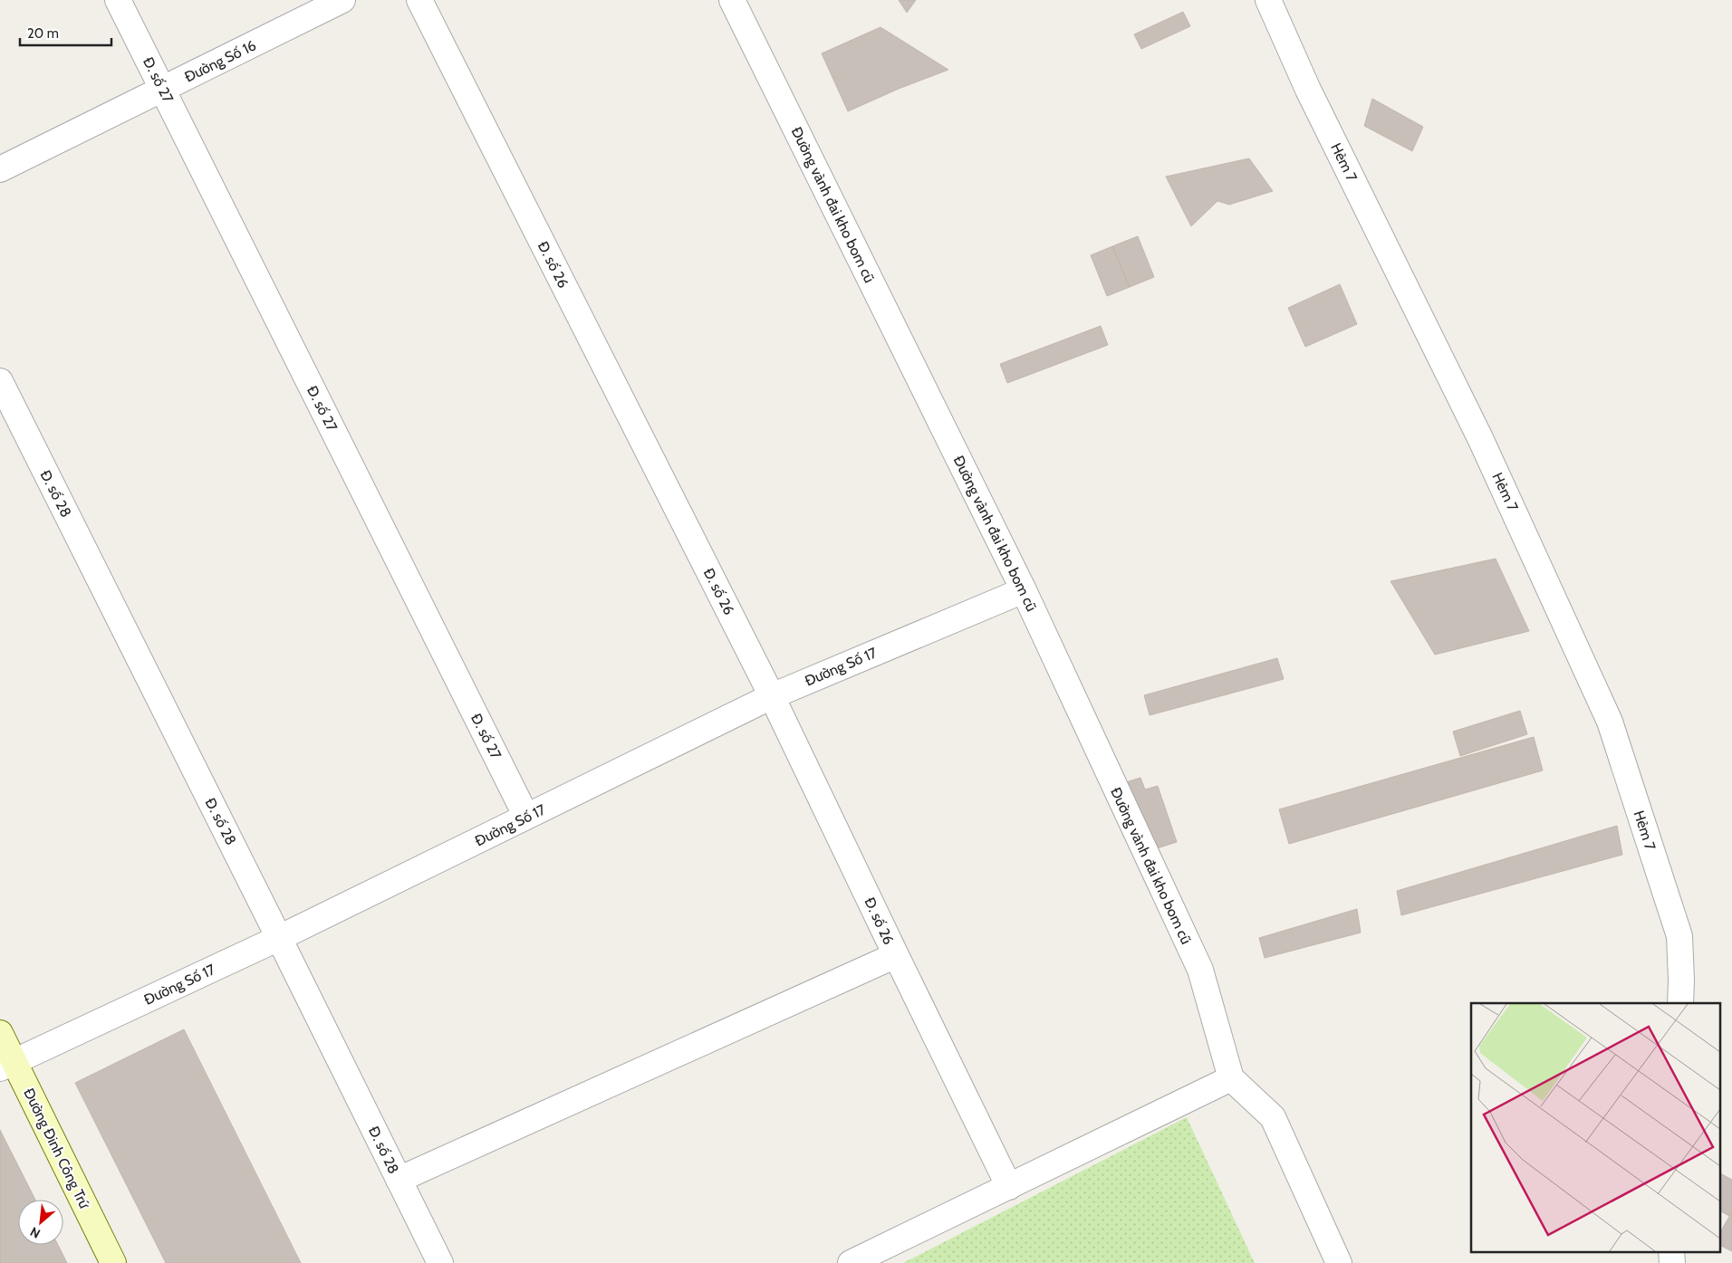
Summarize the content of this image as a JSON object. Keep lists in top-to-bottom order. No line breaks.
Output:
{"streets":{"street":["Đường Số 16","Đ. số 27","Hẻm 7","Đường vành đai kho bom cũ","Đ. số 26","Đ. số 28","Đường Số 17","Đường Đinh Công Trứ"]},"crossings":[["Đường Số 16","Đ. số 27"],["Đ. số 27","Đường Số 17"],["Đường vành đai kho bom cũ","Đường Số 17"],["Đ. số 26","Đường Số 17"],["Đ. số 28","Đường Số 17"],["Đường Số 17","Đường Đinh Công Trứ"]],"scale_bar":"20 m","north":"bottom left"}
